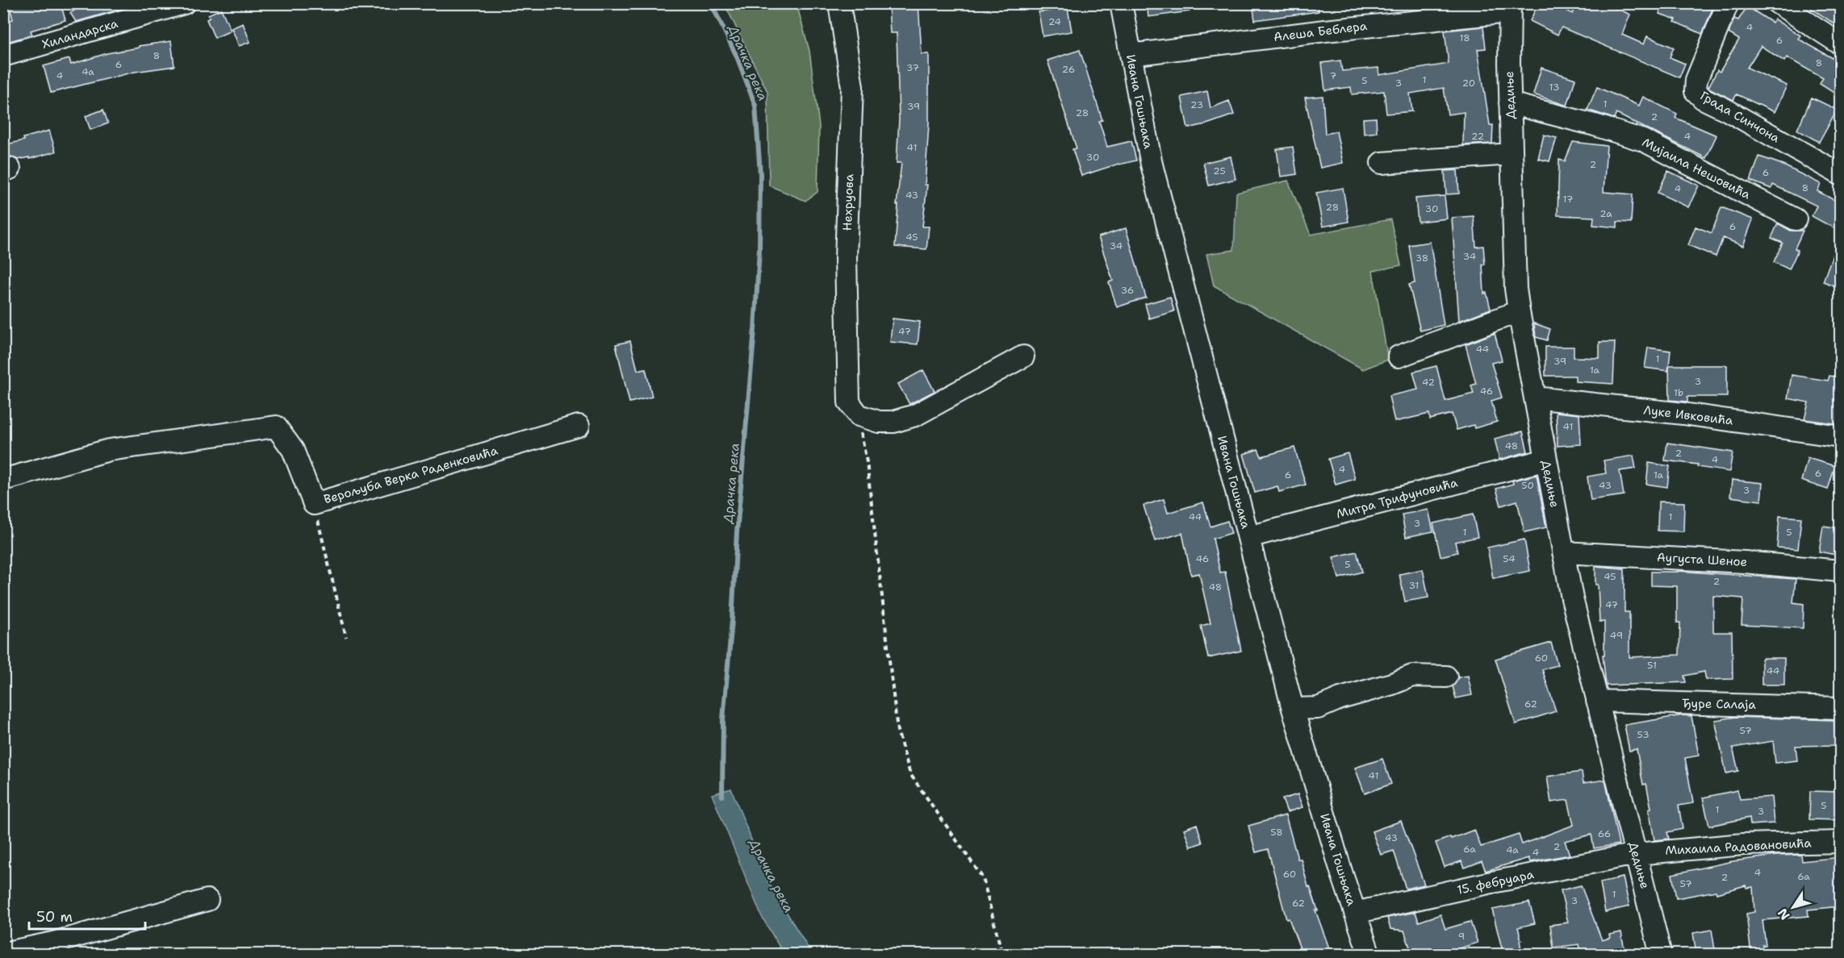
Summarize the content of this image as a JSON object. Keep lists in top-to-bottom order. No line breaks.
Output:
{"streets":{"street":["Алеша Беблера","Хиландарска","Дедиње","Ивана Гошњака","Града Синчона","Мијаила Нешовића","Нехруова","Луке Ивковића","Верољуба Верка Раденковића","Митра Трифуновића","Аугуста Шеное","Ђуре Салаја","Михаила Радовановића","15. фебруара"]},"crossings":[["Алеша Беблера","Дедиње"],["Алеша Беблера","Ивана Гошњака"],["Дедиње","Мијаила Нешовића"],["Дедиње","Луке Ивковића"],["Дедиње","Митра Трифуновића"],["Дедиње","Аугуста Шеное"],["Дедиње","Ђуре Салаја"],["Дедиње","Михаила Радовановића"],["Дедиње","15. фебруара"],["Ивана Гошњака","Митра Трифуновића"],["Ивана Гошњака","15. фебруара"],["Михаила Радовановића","15. фебруара"]],"water":["Драчка река"],"house_numbers":["24","4","18","6","8","8","6","37","26","4a","4","7","1","5","3","20","13","1","23","39","28","2","22","4","41","30","2","25","6","8","4","43","17","28","30","2a","6","45","34","34","38","36","47","44","1","39","1a","3","42","46","1b","41","48","2","4","4","6","6","1a","50","43","3","44","1","3","1","5","46","54","5","45","2","31","48","47","49","60","51","44","62","57","53","41","5","1","3","58","66","43","2","6a","4a","4","4","60","6a","2","57","1","3","62","9"],"scale_bar":"50 m","north":"bottom left"}
